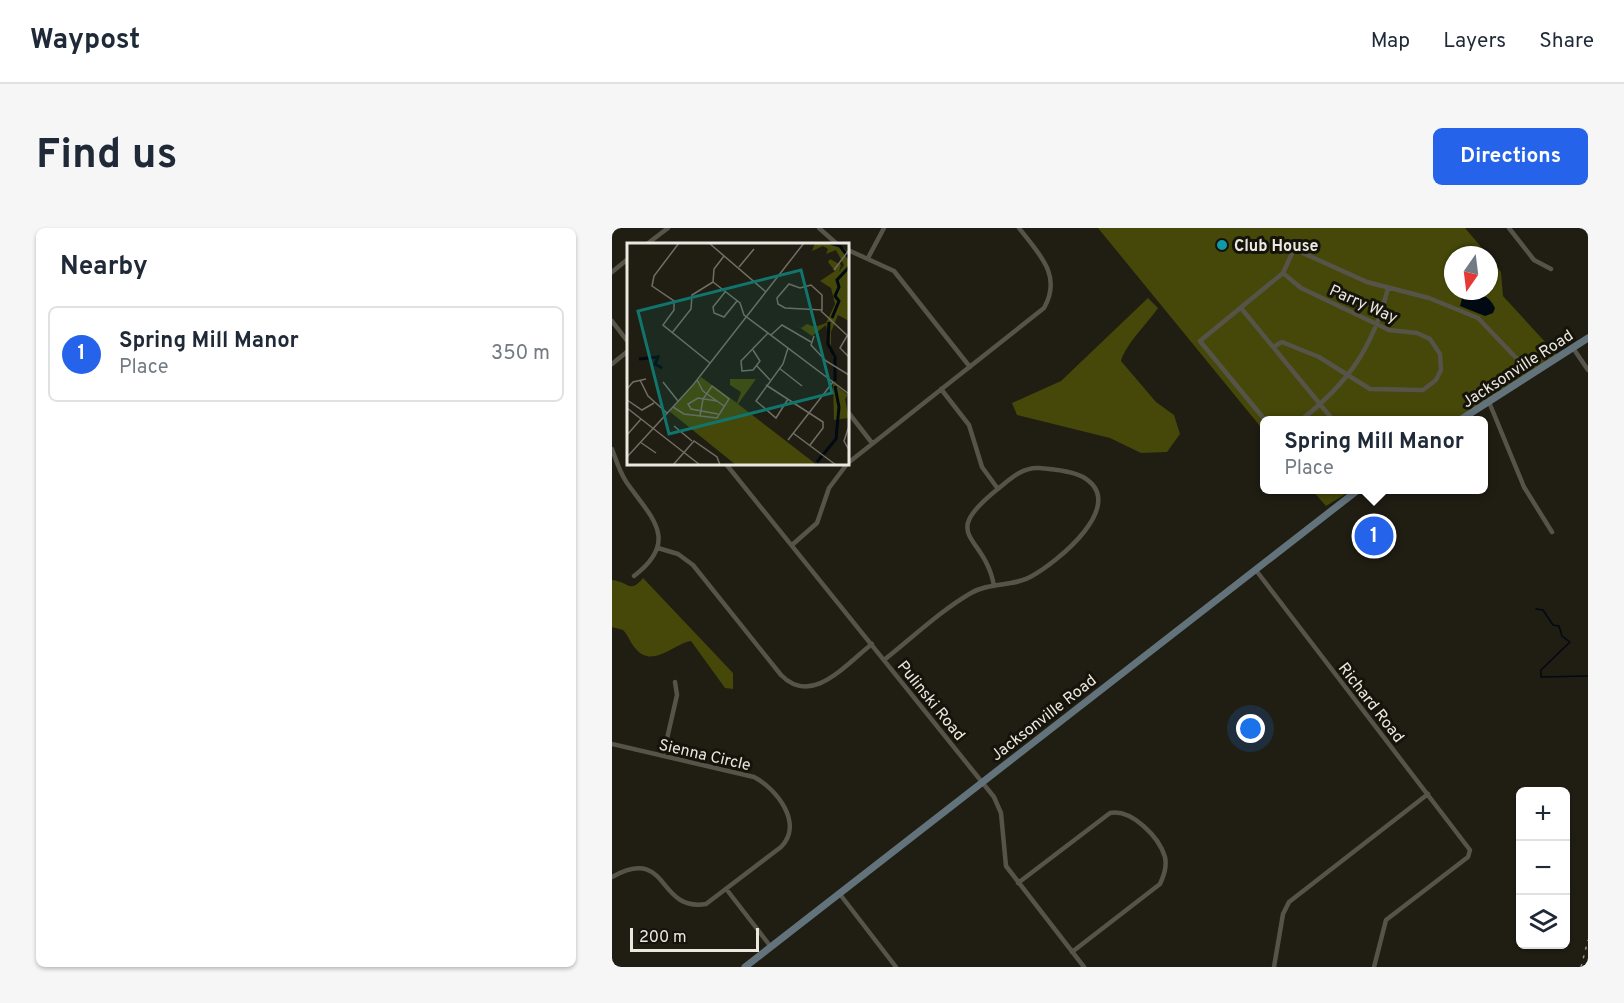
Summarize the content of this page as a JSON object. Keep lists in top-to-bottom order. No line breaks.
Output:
{"streets":{"main road":["Jacksonville Road"],"street":["Parry Way","Pulinski Road","Richard Road","Sienna Circle"]},"crossings":[["Jacksonville Road","Pulinski Road"],["Jacksonville Road","Richard Road"]],"places":["Club House"],"scale_bar":"200 m","north":"bottom","page":{"header":"Waypost","nav":["Map","Layers","Share"],"buttons":"Directions","title":"Find us","heading":"Nearby","list":[{"mark":"1","name":"Spring Mill Manor","note":"Place","value":"350 m"}],"popup":["Spring Mill Manor","Place"],"pins":"1","map_buttons":["+","−"],"scale":"200 m"}}
